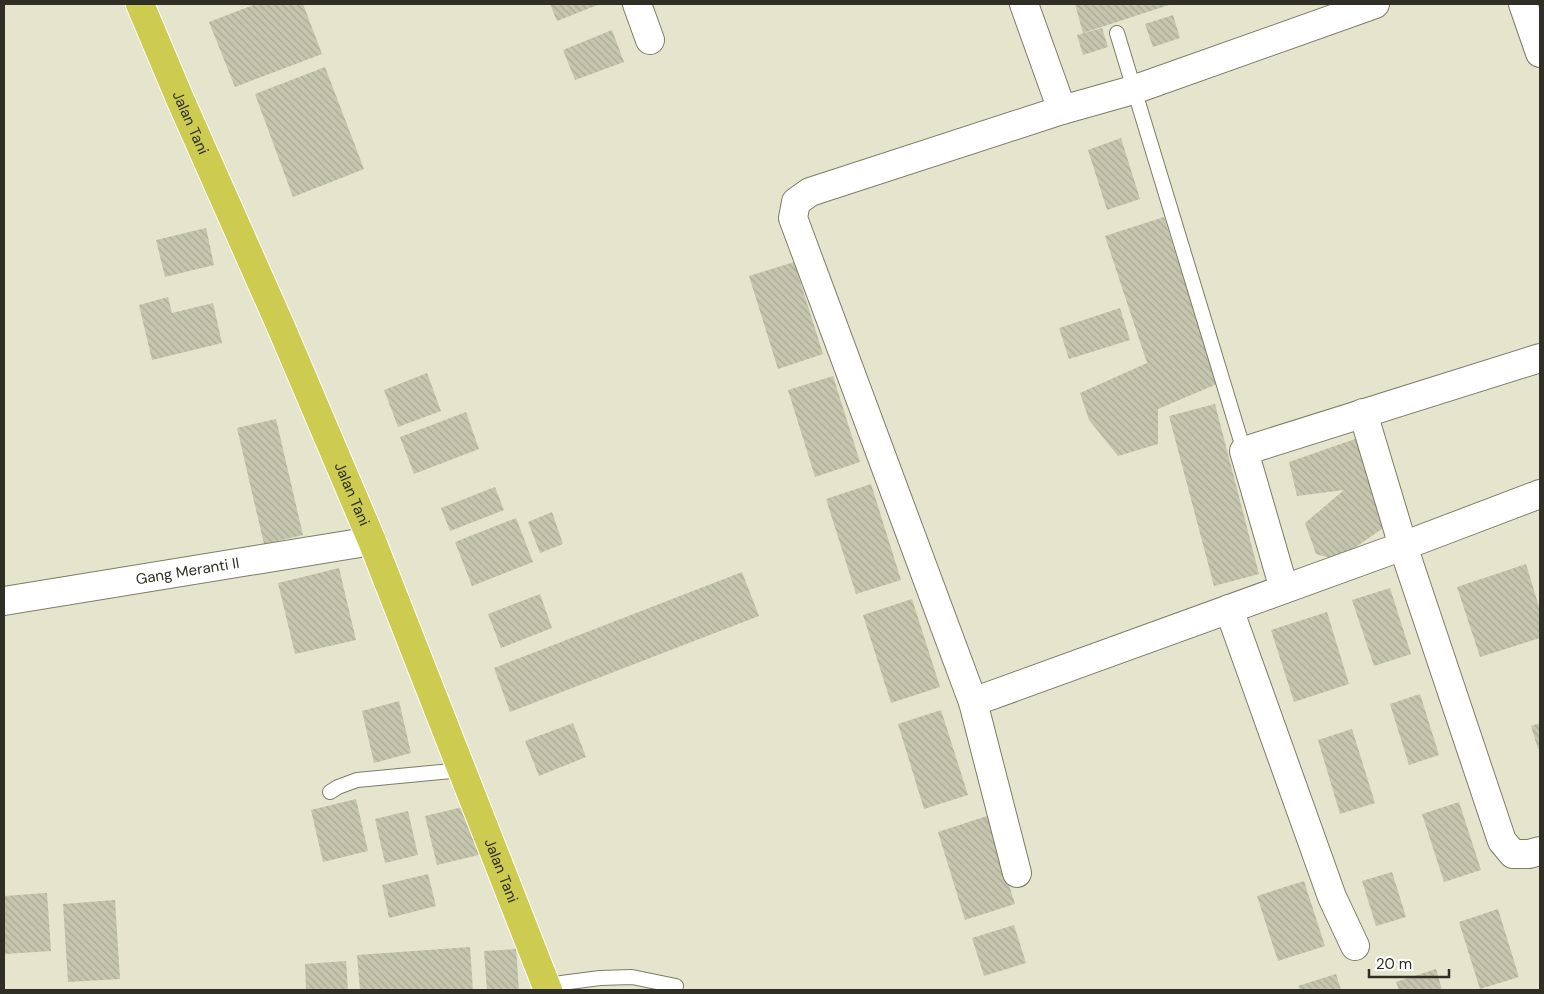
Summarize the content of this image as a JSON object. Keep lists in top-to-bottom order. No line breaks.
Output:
{"streets":{"highway":["Jalan Tani"],"street":["Gang Meranti II"]},"crossings":[["Jalan Tani","Gang Meranti II"]],"scale_bar":"20 m"}
